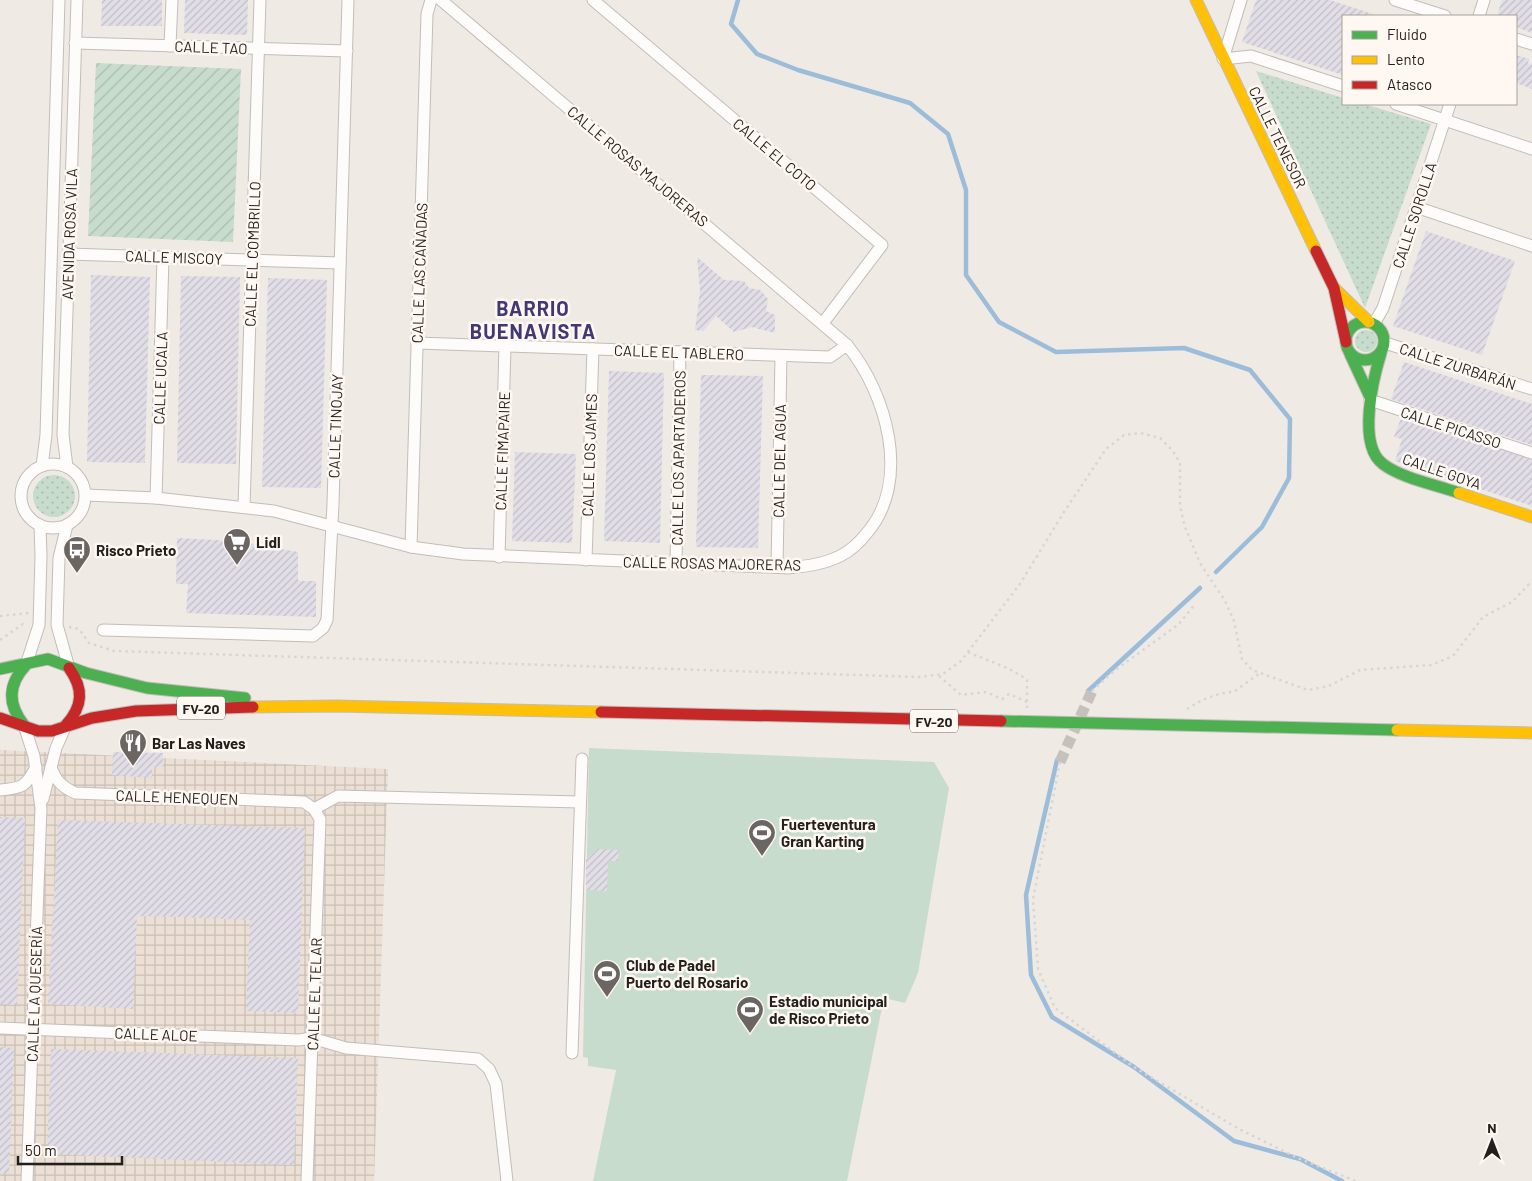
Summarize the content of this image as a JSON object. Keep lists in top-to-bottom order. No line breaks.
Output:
{"streets":{"main road":["CALLE TENESOR","CALLE GOYA","FV-20"],"street":["CALLE TAO","CALLE EL COTO","CALLE ROSAS MAJORERAS","CALLE SOROLLA","AVENIDA ROSA VILA","CALLE EL COMBRILLO","CALLE MISCOY","CALLE LAS CAÑADAS","CALLE EL TABLERO","CALLE ZURBARÁN","CALLE UCALA","CALLE TINOJAY","CALLE PICASSO","CALLE FIMAPAIRE","CALLE LOS JAMES","CALLE LOS APARTADEROS","CALLE DEL AGUA","CALLE HENEQUEN","CALLE LA QUESERÍA","CALLE EL TELAR","CALLE ALOE"]},"crossings":[["CALLE TAO","AVENIDA ROSA VILA"],["CALLE TAO","CALLE EL COMBRILLO"],["CALLE TAO","CALLE TINOJAY"],["CALLE TENESOR","CALLE SOROLLA"],["CALLE TENESOR","CALLE ZURBARÁN"],["CALLE TENESOR","CALLE GOYA"],["CALLE EL COTO","CALLE ROSAS MAJORERAS"],["CALLE ROSAS MAJORERAS","AVENIDA ROSA VILA"],["CALLE ROSAS MAJORERAS","CALLE EL COMBRILLO"],["CALLE ROSAS MAJORERAS","CALLE LAS CAÑADAS"],["CALLE ROSAS MAJORERAS","CALLE EL TABLERO"],["CALLE ROSAS MAJORERAS","CALLE UCALA"],["CALLE ROSAS MAJORERAS","CALLE TINOJAY"],["CALLE ROSAS MAJORERAS","CALLE FIMAPAIRE"],["CALLE ROSAS MAJORERAS","CALLE LOS JAMES"],["CALLE ROSAS MAJORERAS","CALLE LOS APARTADEROS"],["CALLE ROSAS MAJORERAS","CALLE DEL AGUA"],["CALLE SOROLLA","CALLE ZURBARÁN"],["CALLE SOROLLA","CALLE GOYA"],["AVENIDA ROSA VILA","CALLE MISCOY"],["CALLE EL COMBRILLO","CALLE MISCOY"],["CALLE MISCOY","CALLE UCALA"],["CALLE MISCOY","CALLE TINOJAY"],["CALLE LAS CAÑADAS","CALLE EL TABLERO"],["CALLE EL TABLERO","CALLE FIMAPAIRE"],["CALLE EL TABLERO","CALLE LOS JAMES"],["CALLE EL TABLERO","CALLE LOS APARTADEROS"],["CALLE EL TABLERO","CALLE DEL AGUA"],["CALLE ZURBARÁN","CALLE GOYA"],["CALLE PICASSO","CALLE GOYA"],["FV-20","CALLE LA QUESERÍA"],["CALLE HENEQUEN","CALLE LA QUESERÍA"],["CALLE HENEQUEN","CALLE EL TELAR"],["CALLE LA QUESERÍA","CALLE ALOE"],["CALLE EL TELAR","CALLE ALOE"]],"districts":["BARRIO BUENAVISTA"],"places":{"supermarket":["Lidl"],"bus stop":["Risco Prieto"],"restaurant":["Bar Las Naves"],"sports":["Fuerteventura Gran Karting","Club de Padel Puerto del Rosario","Estadio municipal de Risco Prieto"]},"legend":["Fluido","Lento","Atasco"],"scale_bar":"50 m","north":"top"}
